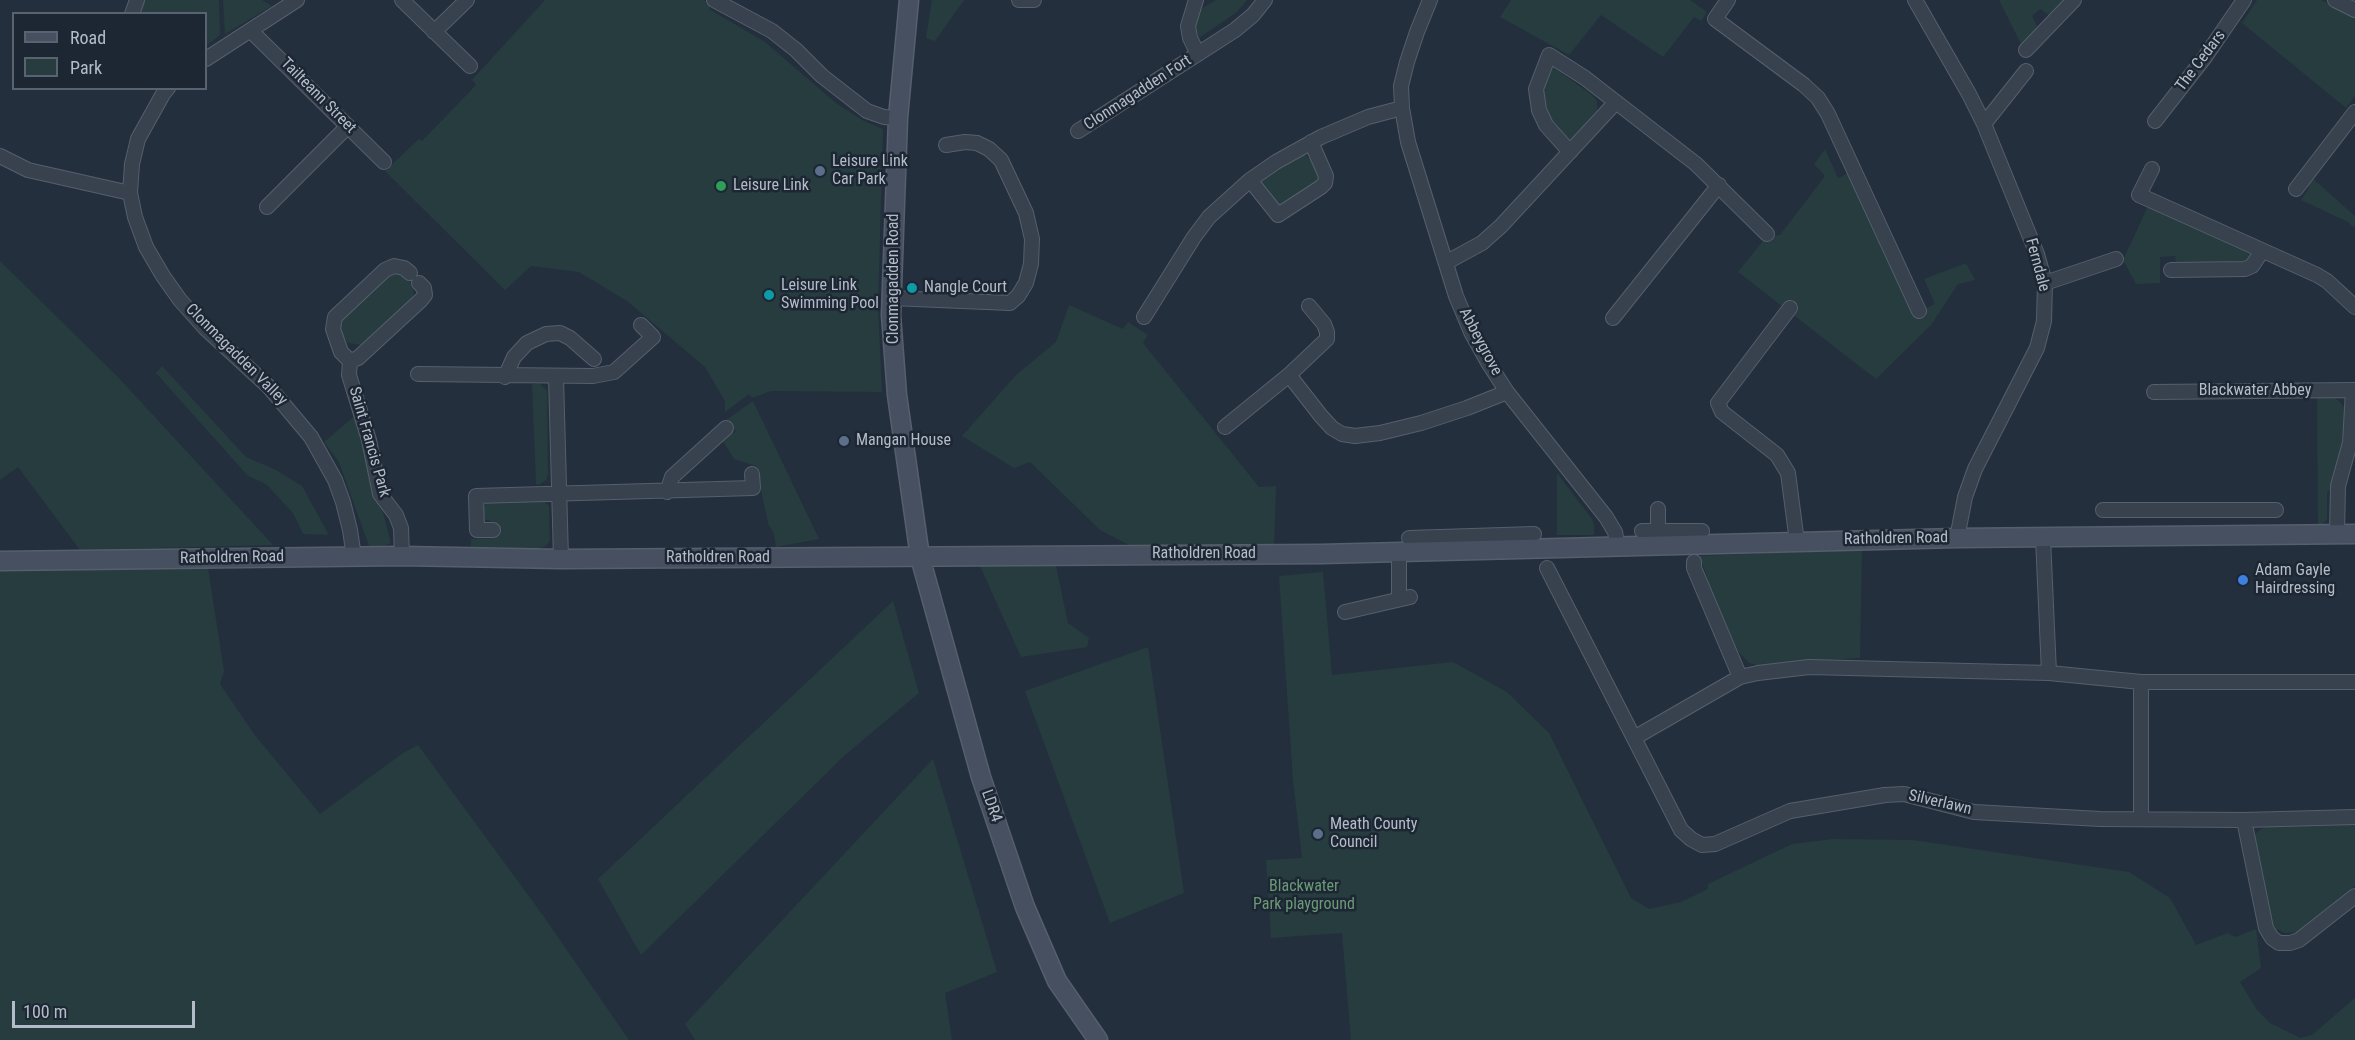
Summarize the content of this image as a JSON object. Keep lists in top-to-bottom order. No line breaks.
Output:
{"streets":{"street":["The Cedars","Clonmagadden Fort","Tailteann Street","Ferndale","Clonmagadden Road","Abbeygrove","Clonmagadden Valley","Blackwater Abbey","Saint Francis Park","Ratholdren Road","Silverlawn","LDR4"]},"crossings":[["Ferndale","Ratholdren Road"],["Clonmagadden Road","Ratholdren Road"],["Clonmagadden Road","LDR4"],["Abbeygrove","Ratholdren Road"],["Clonmagadden Valley","Ratholdren Road"],["Saint Francis Park","Ratholdren Road"],["Ratholdren Road","LDR4"]],"parks":["Blackwater Park playground"],"places":["Leisure Link Car Park","Leisure Link","Nangle Court","Leisure Link Swimming Pool","Mangan House","Adam Gayle Hairdressing","Meath County Council"],"legend":["Road","Park"],"scale_bar":"100 m"}
